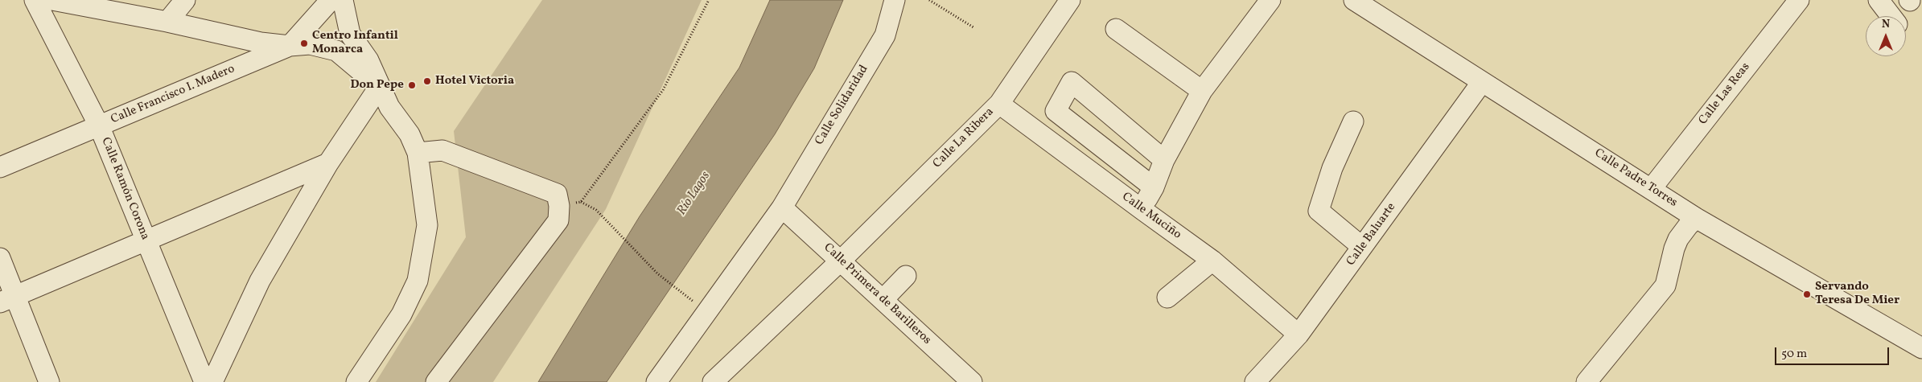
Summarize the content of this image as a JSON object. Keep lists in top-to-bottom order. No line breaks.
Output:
{"streets":{"street":["Calle Las Reas","Calle Francisco I. Madero","Calle Solidaridad","Calle La Ribera","Calle Padre Torres","Calle Ramón Corona","Calle Muciño","Calle Baluarte","Calle Primera de Barilleros"]},"crossings":[["Calle Las Reas","Calle Padre Torres"],["Calle Francisco I. Madero","Calle Ramón Corona"],["Calle Solidaridad","Calle Primera de Barilleros"],["Calle La Ribera","Calle Muciño"],["Calle La Ribera","Calle Primera de Barilleros"],["Calle Padre Torres","Calle Baluarte"],["Calle Muciño","Calle Baluarte"]],"water":["Río Lagos"],"places":["Centro Infantil Monarca","Hotel Victoria","Don Pepe","Servando Teresa De Mier"],"scale_bar":"50 m","north":"top"}
